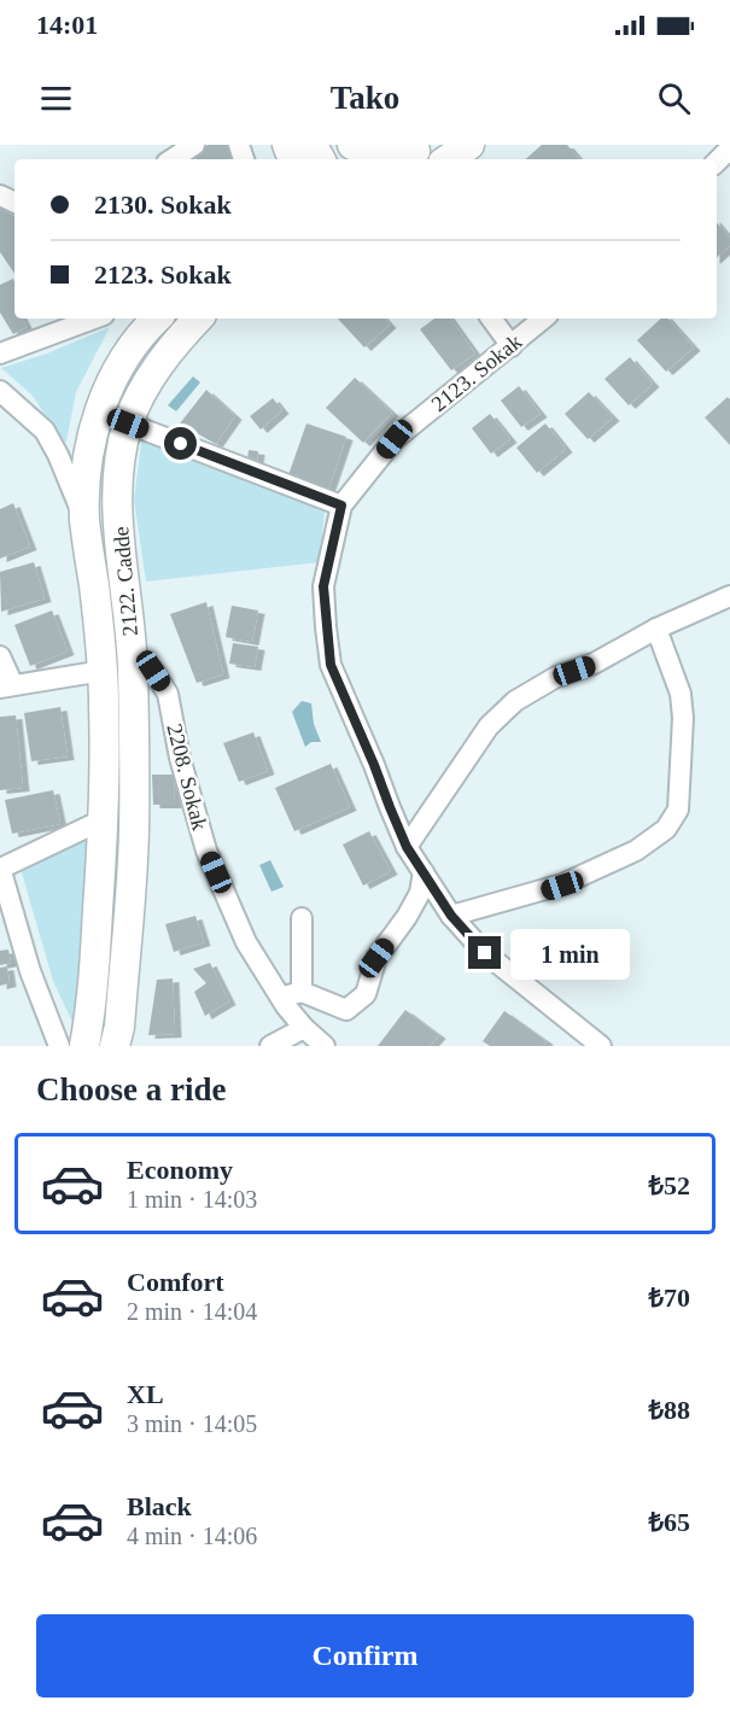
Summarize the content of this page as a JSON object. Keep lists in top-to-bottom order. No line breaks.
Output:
{"streets":{"highway":["2122. Cadde"],"street":["2123. Sokak","2208. Sokak"]},"crossings":[["2122. Cadde","2208. Sokak"]],"page":{"status":"14:01","header":"Tako","banner":["2130. Sokak","2123. Sokak"],"bubble":"1 min","heading":"Choose a ride","list":[{"name":"Economy","note":"1 min · 14:03","value":"₺52"},{"name":"Comfort","note":"2 min · 14:04","value":"₺70"},{"name":"XL","note":"3 min · 14:05","value":"₺88"},{"name":"Black","note":"4 min · 14:06","value":"₺65"}],"buttons":"Confirm"}}
